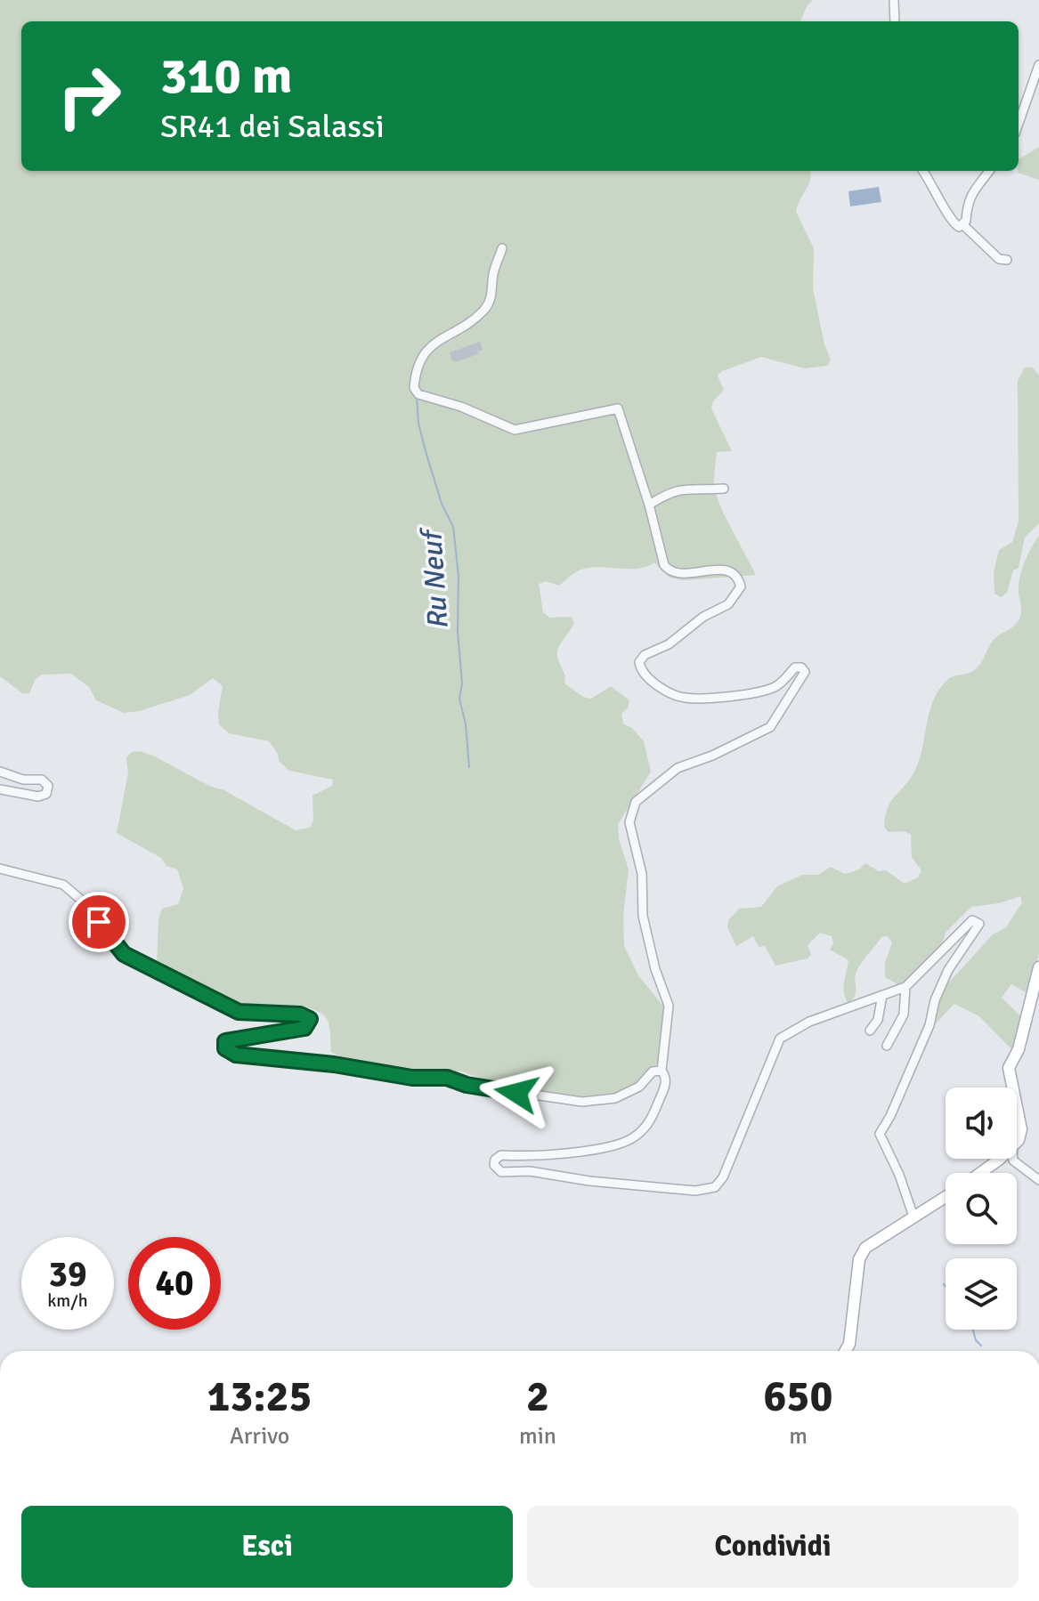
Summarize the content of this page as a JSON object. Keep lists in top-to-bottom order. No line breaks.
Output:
{"water":["Ru Neuf"],"page":{"turn":["310 m","SR41 dei Salassi"],"speed":"39 km/h","limit":"40","eta":["13:25","Arrivo","2","min","650","m"],"buttons":["Esci","Condividi"]}}
